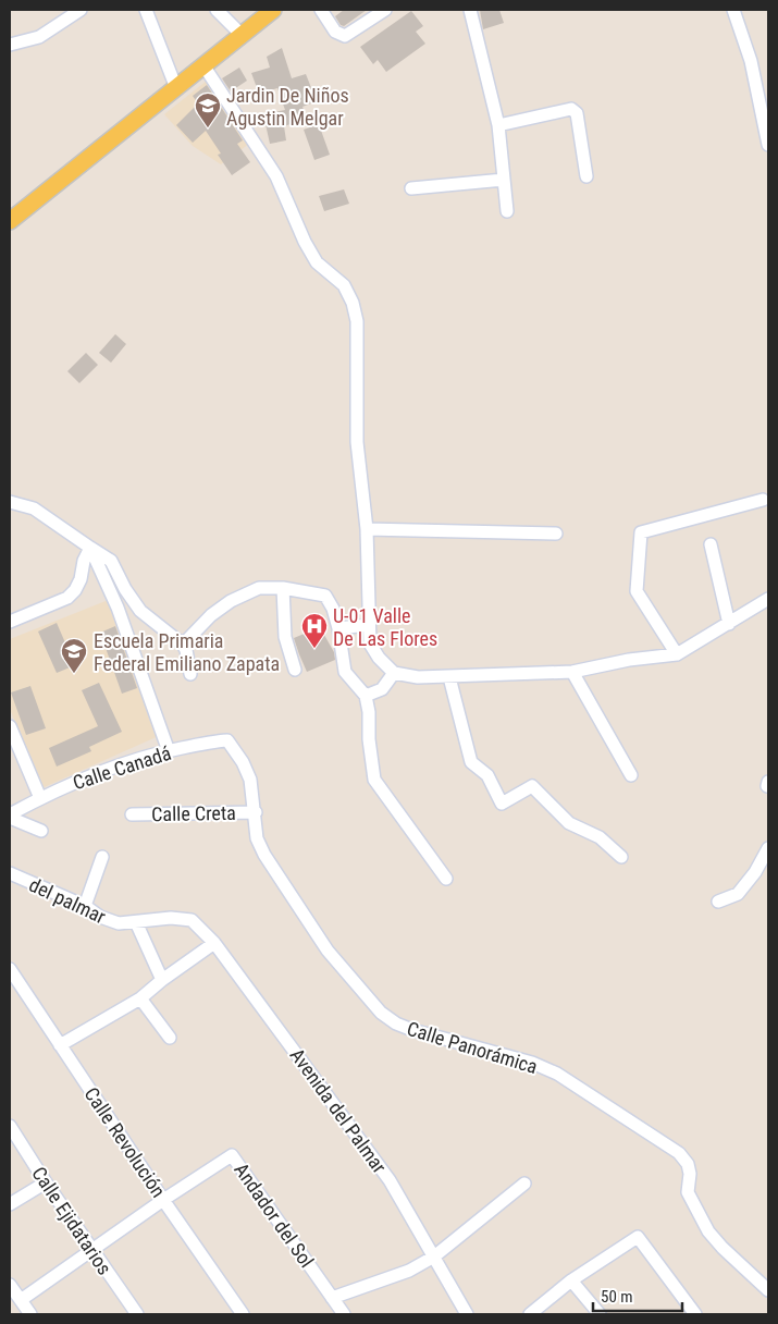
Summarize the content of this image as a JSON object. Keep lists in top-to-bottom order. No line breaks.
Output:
{"streets":{"street":["Calle Canadá","Calle Creta","del palmar","Calle Panorámica","Avenida del Palmar","Calle Revolución","Andador del Sol","Calle Ejidatarios"]},"crossings":[["Calle Canadá","Calle Panorámica"],["Calle Creta","Calle Panorámica"],["del palmar","Avenida del Palmar"],["Calle Revolución","Andador del Sol"]],"places":{"school or university":["Jardin De Niños Agustin Melgar","Escuela Primaria Federal Emiliano Zapata"],"hospital":["U-01 Valle De Las Flores"]},"scale_bar":"50 m"}
